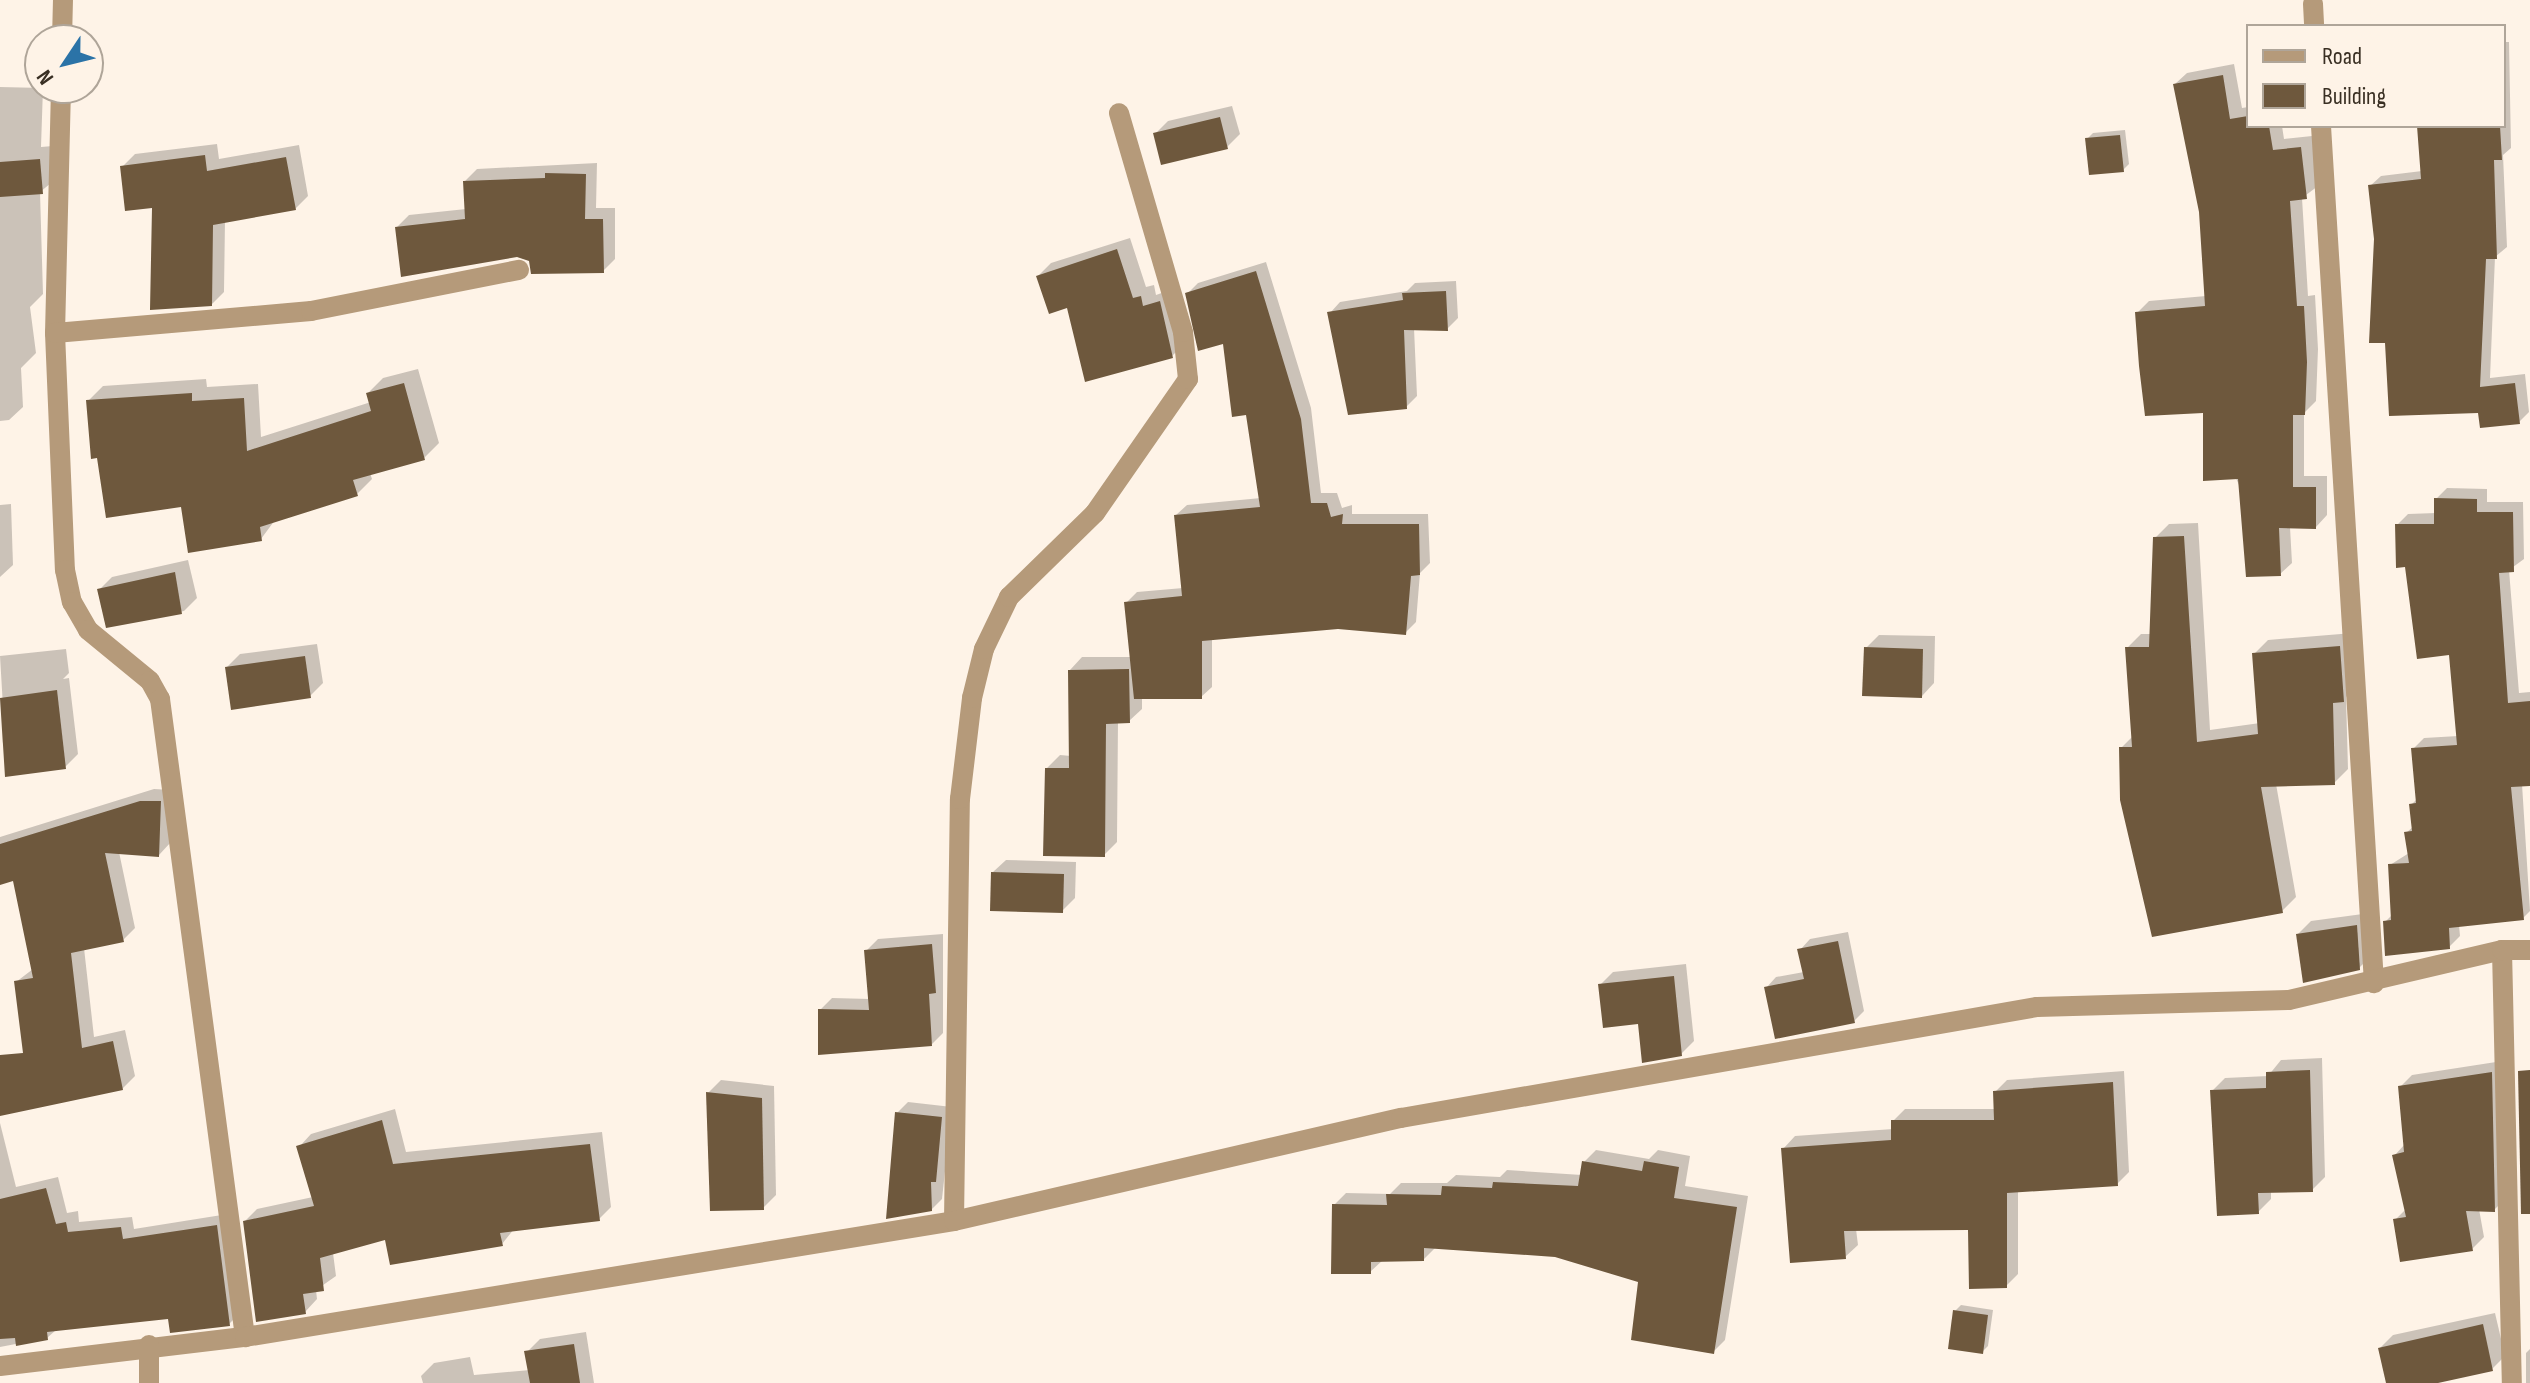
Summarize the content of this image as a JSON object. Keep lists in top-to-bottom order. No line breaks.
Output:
{"legend":["Road","Building"],"north":"bottom left"}
